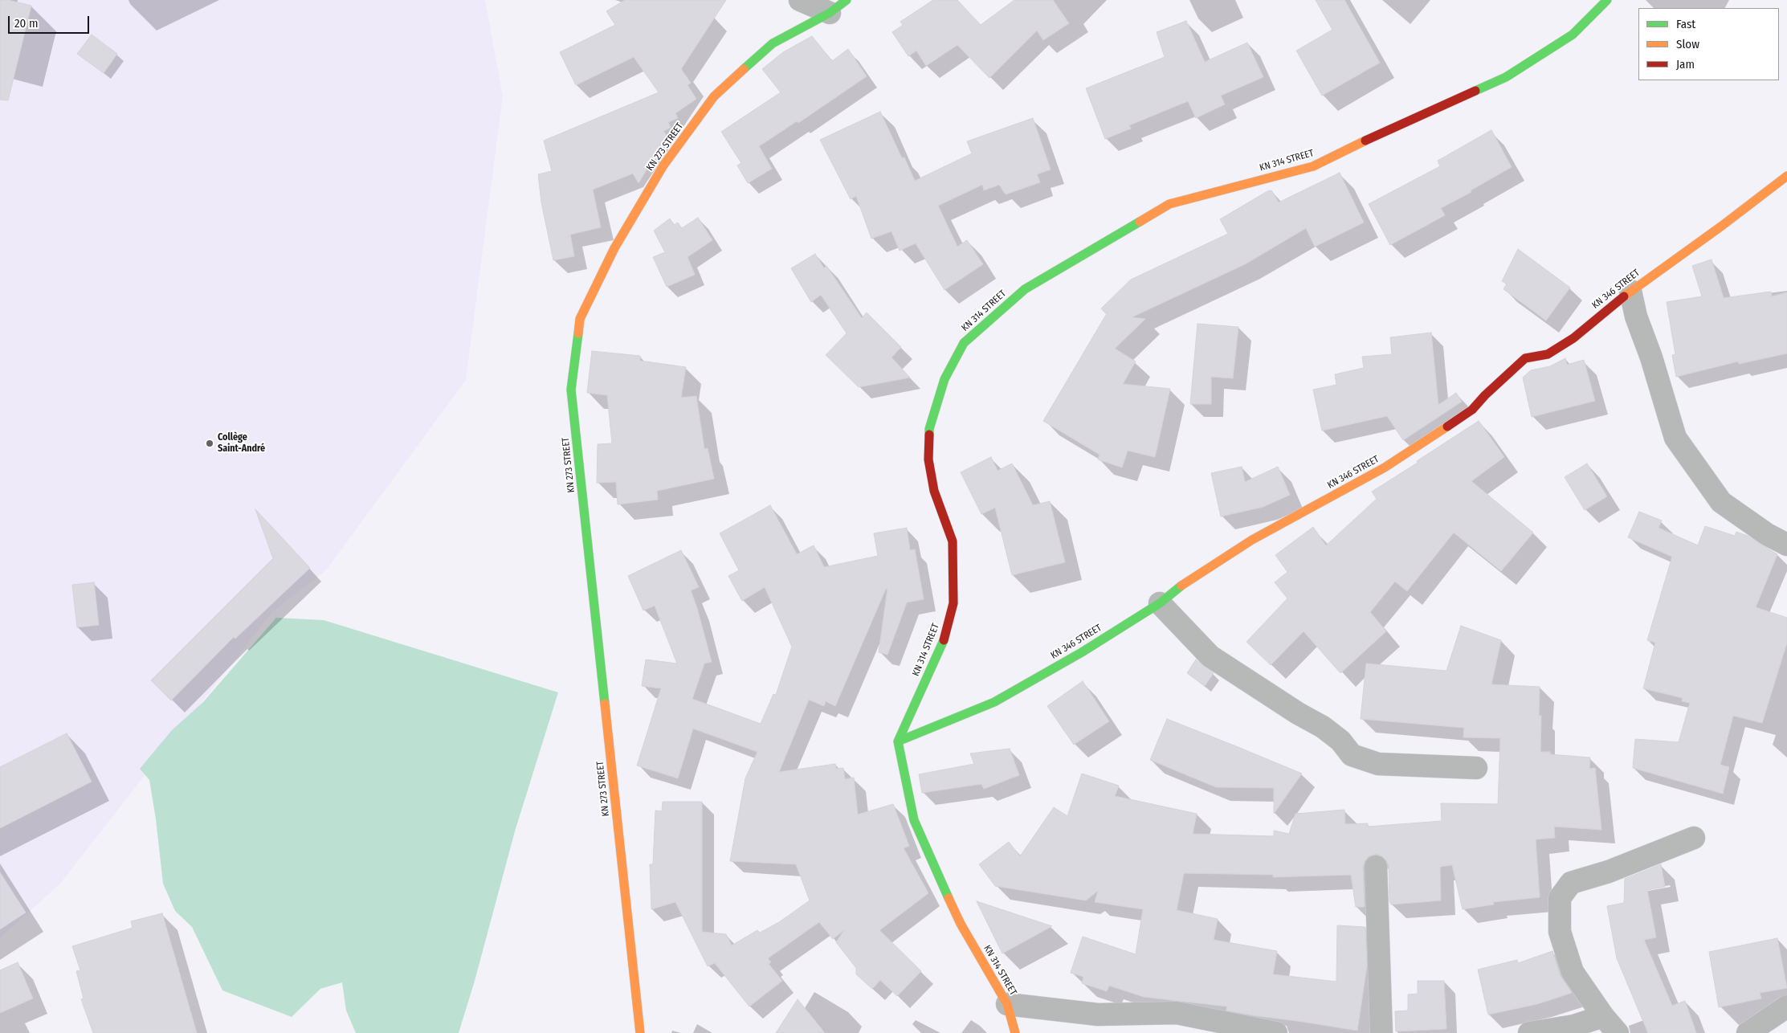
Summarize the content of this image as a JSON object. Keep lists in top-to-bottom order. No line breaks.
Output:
{"streets":{"street":["KN 273 STREET","KN 314 STREET","KN 346 STREET"]},"crossings":[["KN 314 STREET","KN 346 STREET"]],"places":["Collège Saint-André"],"legend":["Fast","Slow","Jam"],"scale_bar":"20 m"}
